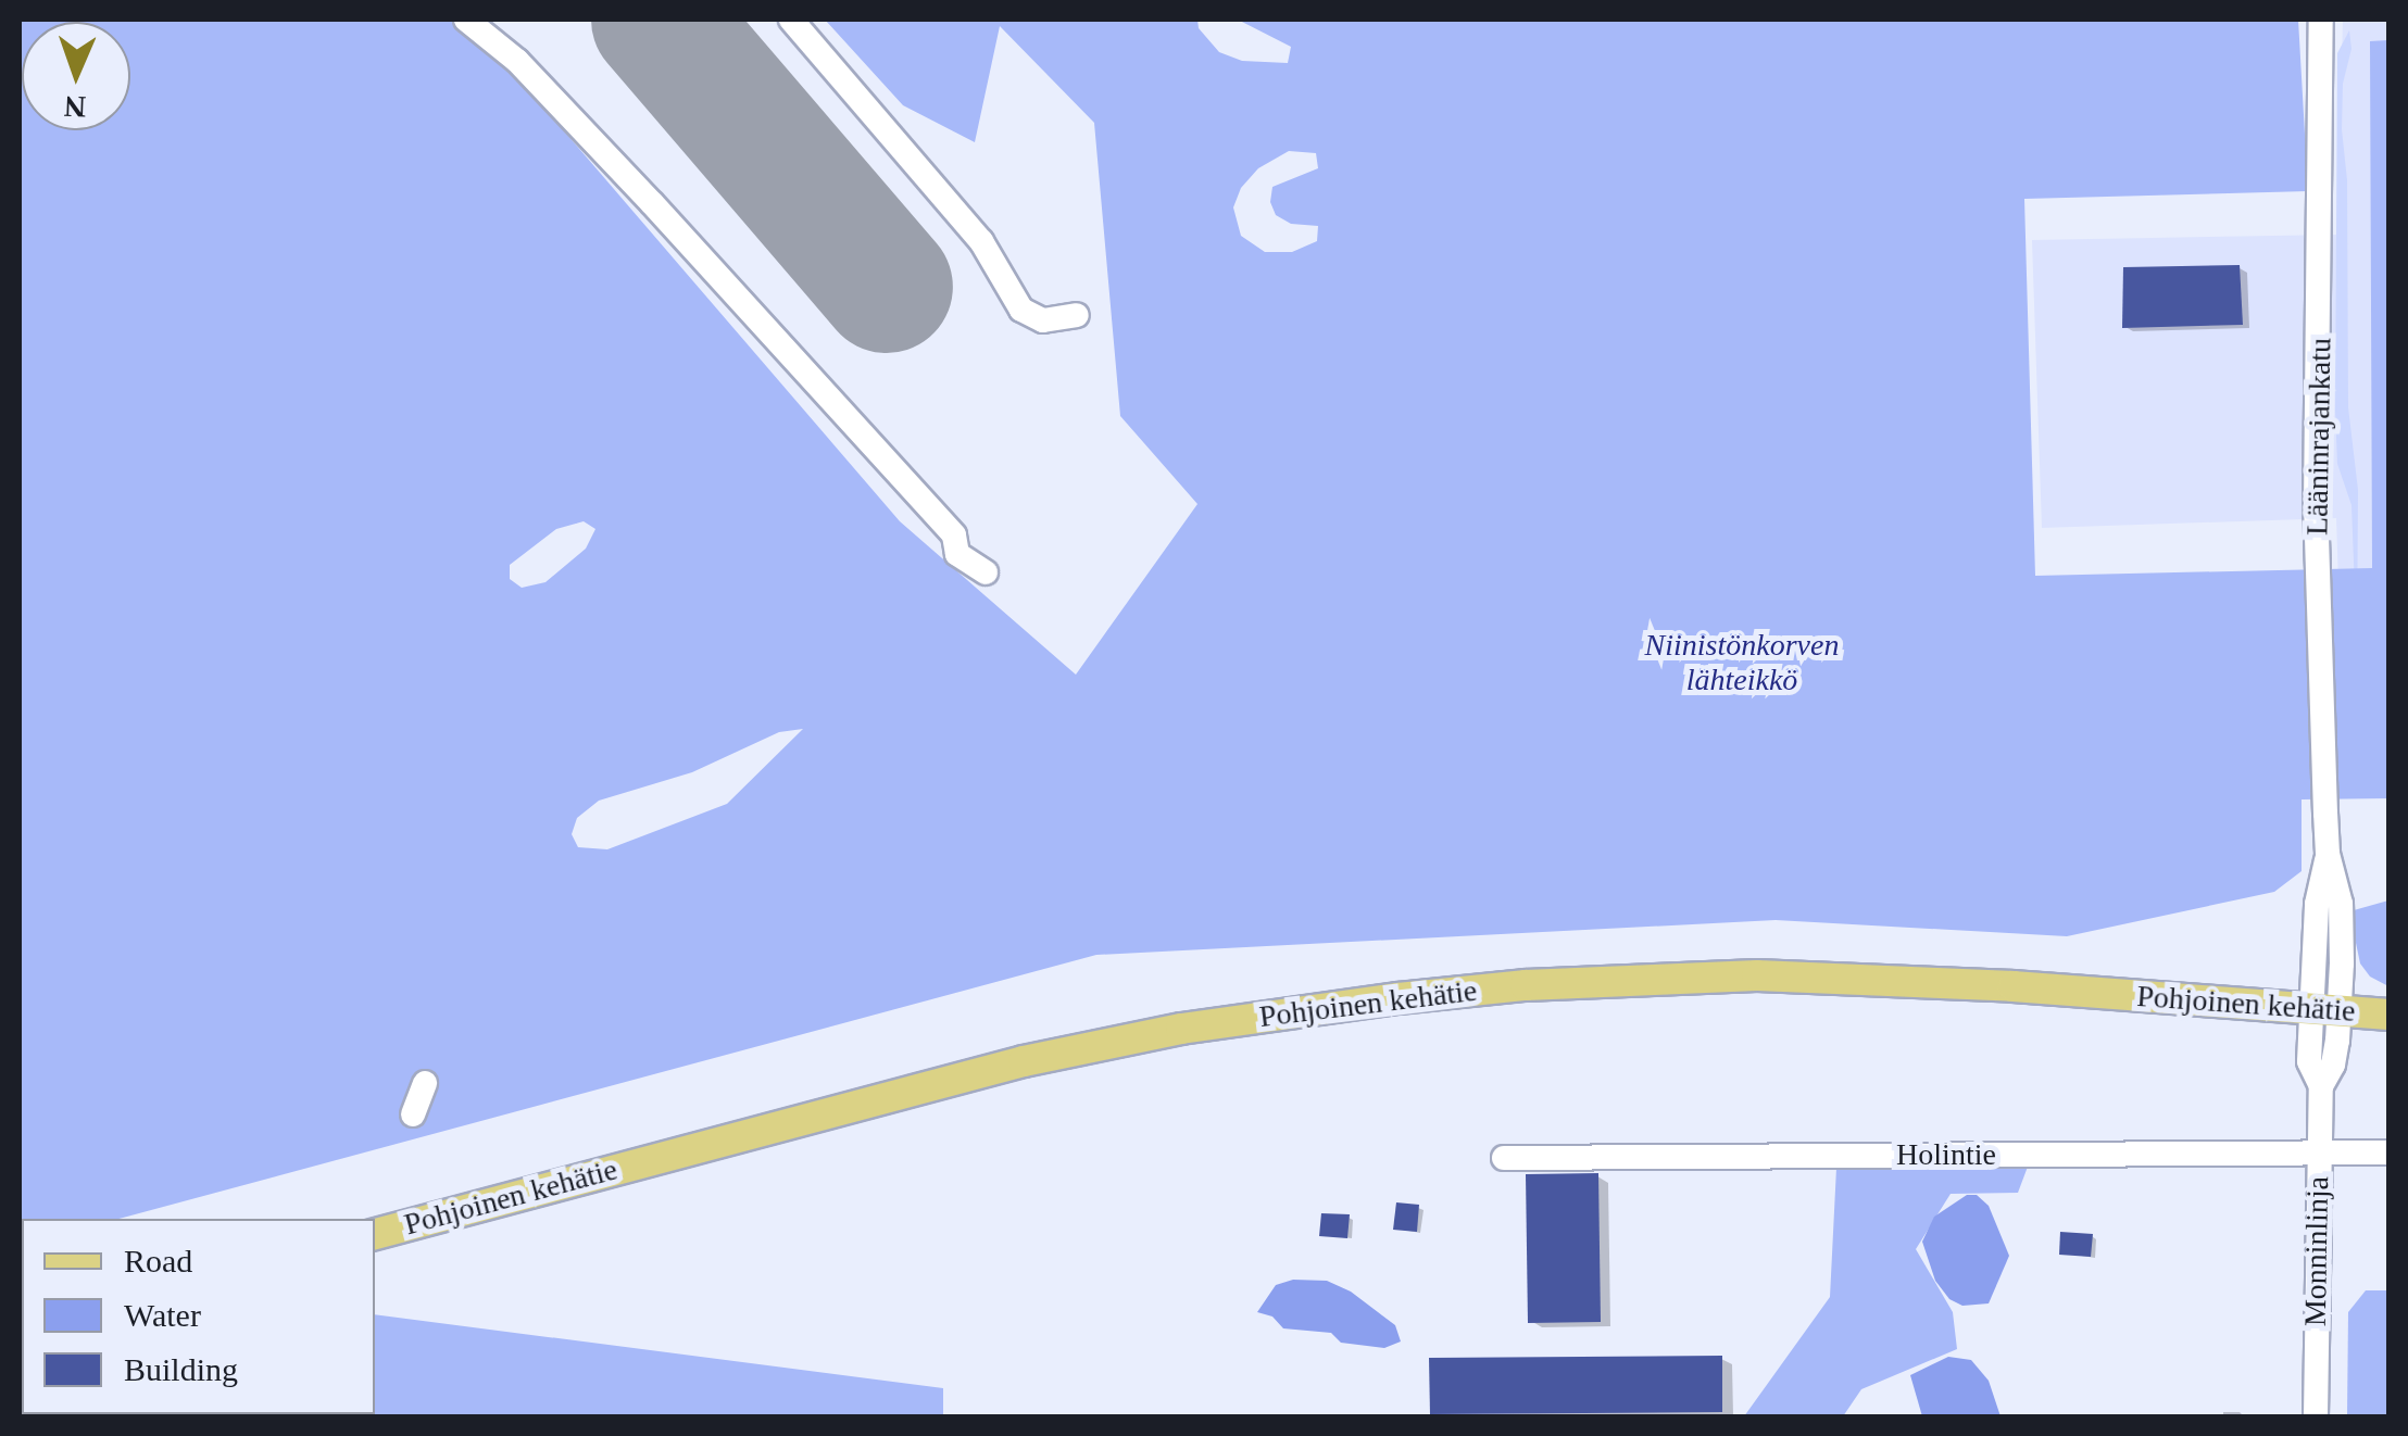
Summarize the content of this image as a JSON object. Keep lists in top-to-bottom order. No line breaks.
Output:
{"streets":{"main road":["Pohjoinen kehätie"],"street":["Lääninrajankatu","Holintie","Monninlinja"]},"crossings":[["Lääninrajankatu","Pohjoinen kehätie"],["Lääninrajankatu","Monninlinja"],["Pohjoinen kehätie","Monninlinja"],["Holintie","Monninlinja"]],"parks":["Niinistönkorven lähteikkö"],"legend":["Road","Water","Building"],"north":"bottom"}
